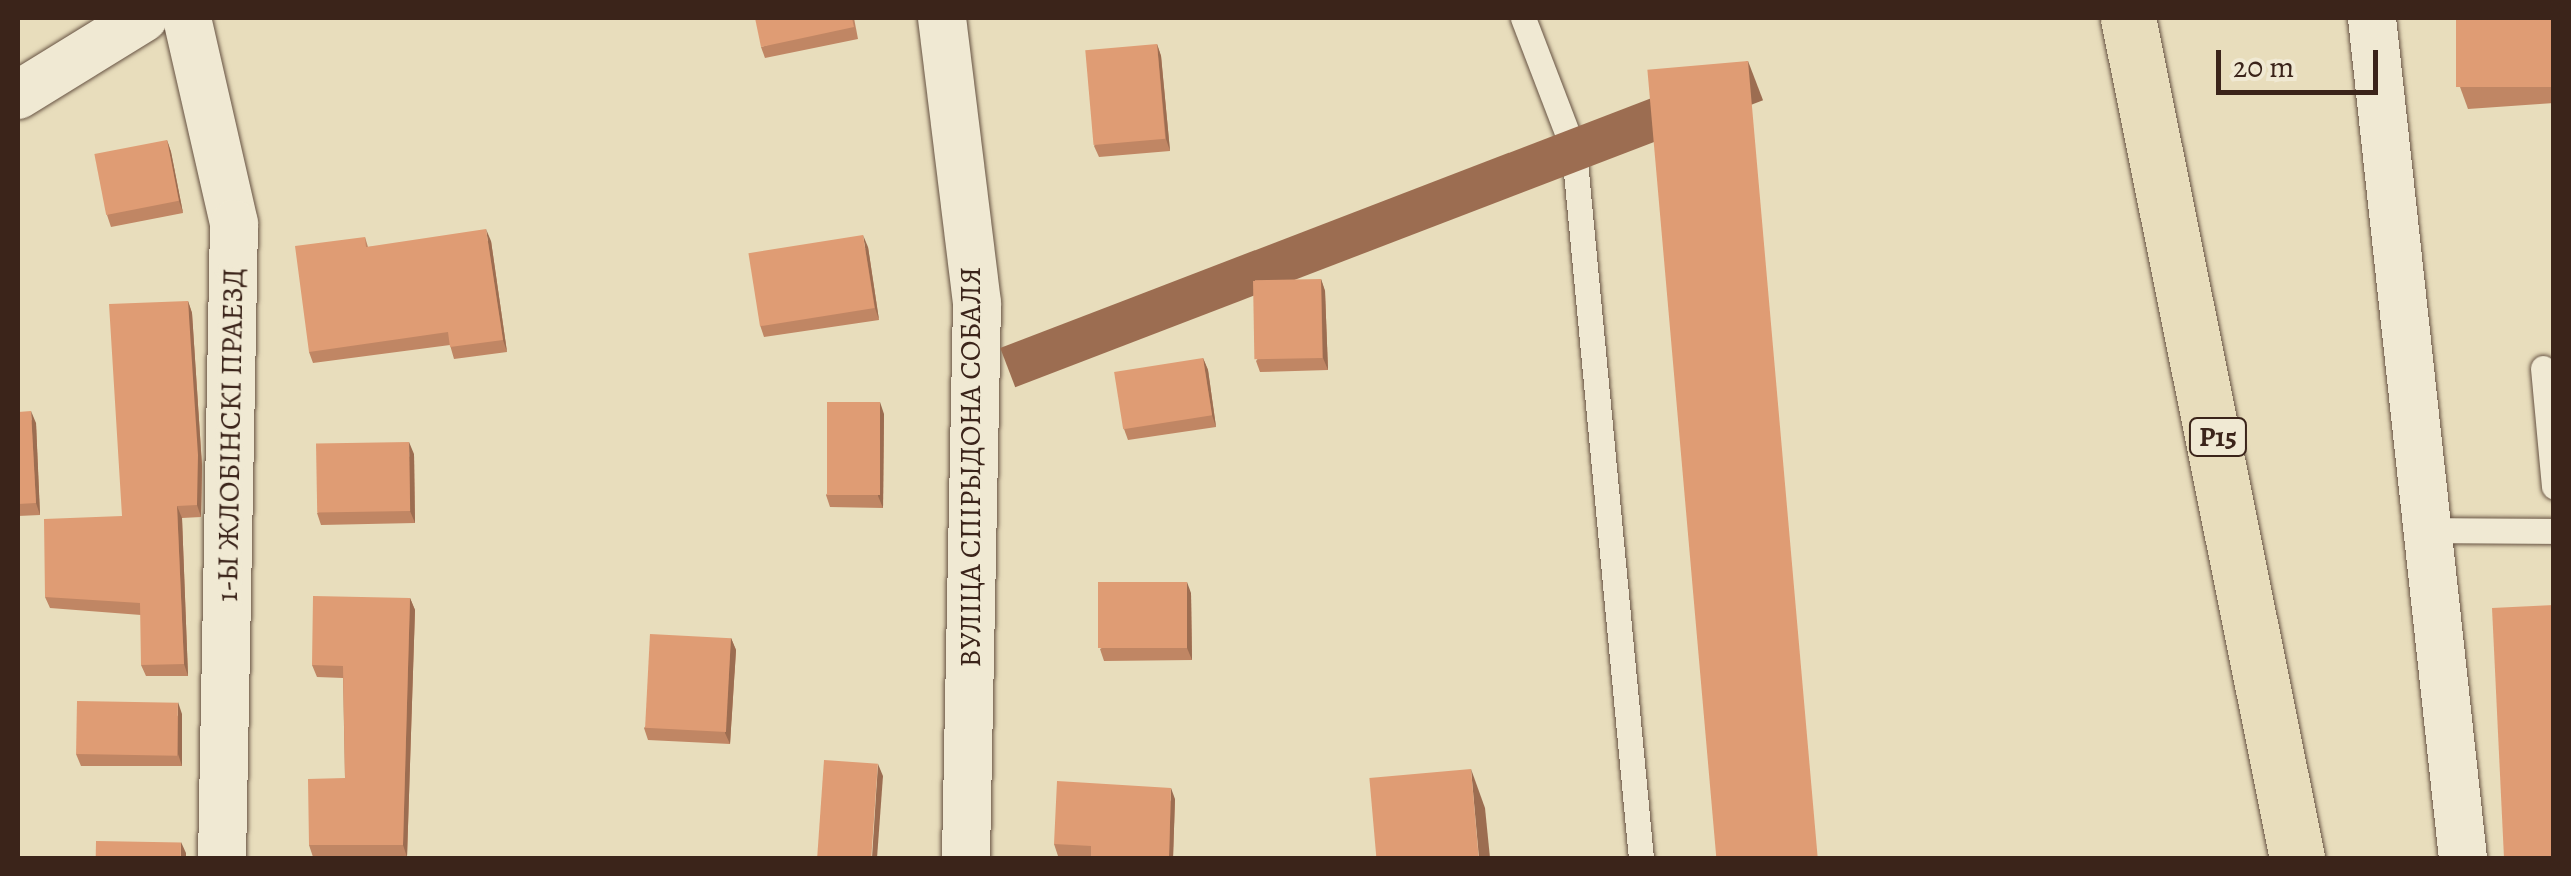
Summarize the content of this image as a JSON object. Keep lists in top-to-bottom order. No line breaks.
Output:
{"streets":{"main road":["Р15"],"street":["1-Ы ЖЛОБІНСКІ ПРАЕЗД","ВУЛІЦА СПІРЫДОНА СОБАЛЯ"]},"scale_bar":"20 m"}
